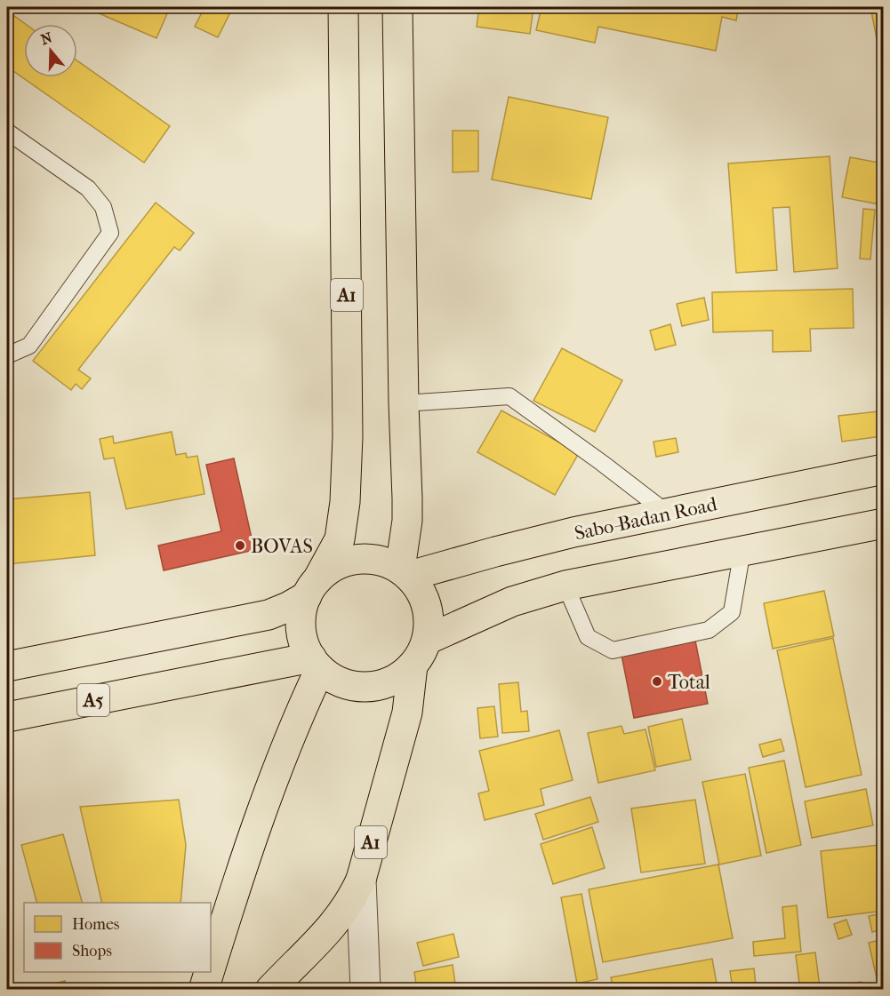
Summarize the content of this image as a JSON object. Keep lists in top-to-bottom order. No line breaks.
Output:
{"streets":{"highway":["A1","Sabo-Badan Road","A5"]},"crossings":[["A1","Sabo-Badan Road"],["A1","A5"],["Sabo-Badan Road","A5"]],"places":["BOVAS","Total"],"legend":["Homes","Shops"],"north":"top"}
